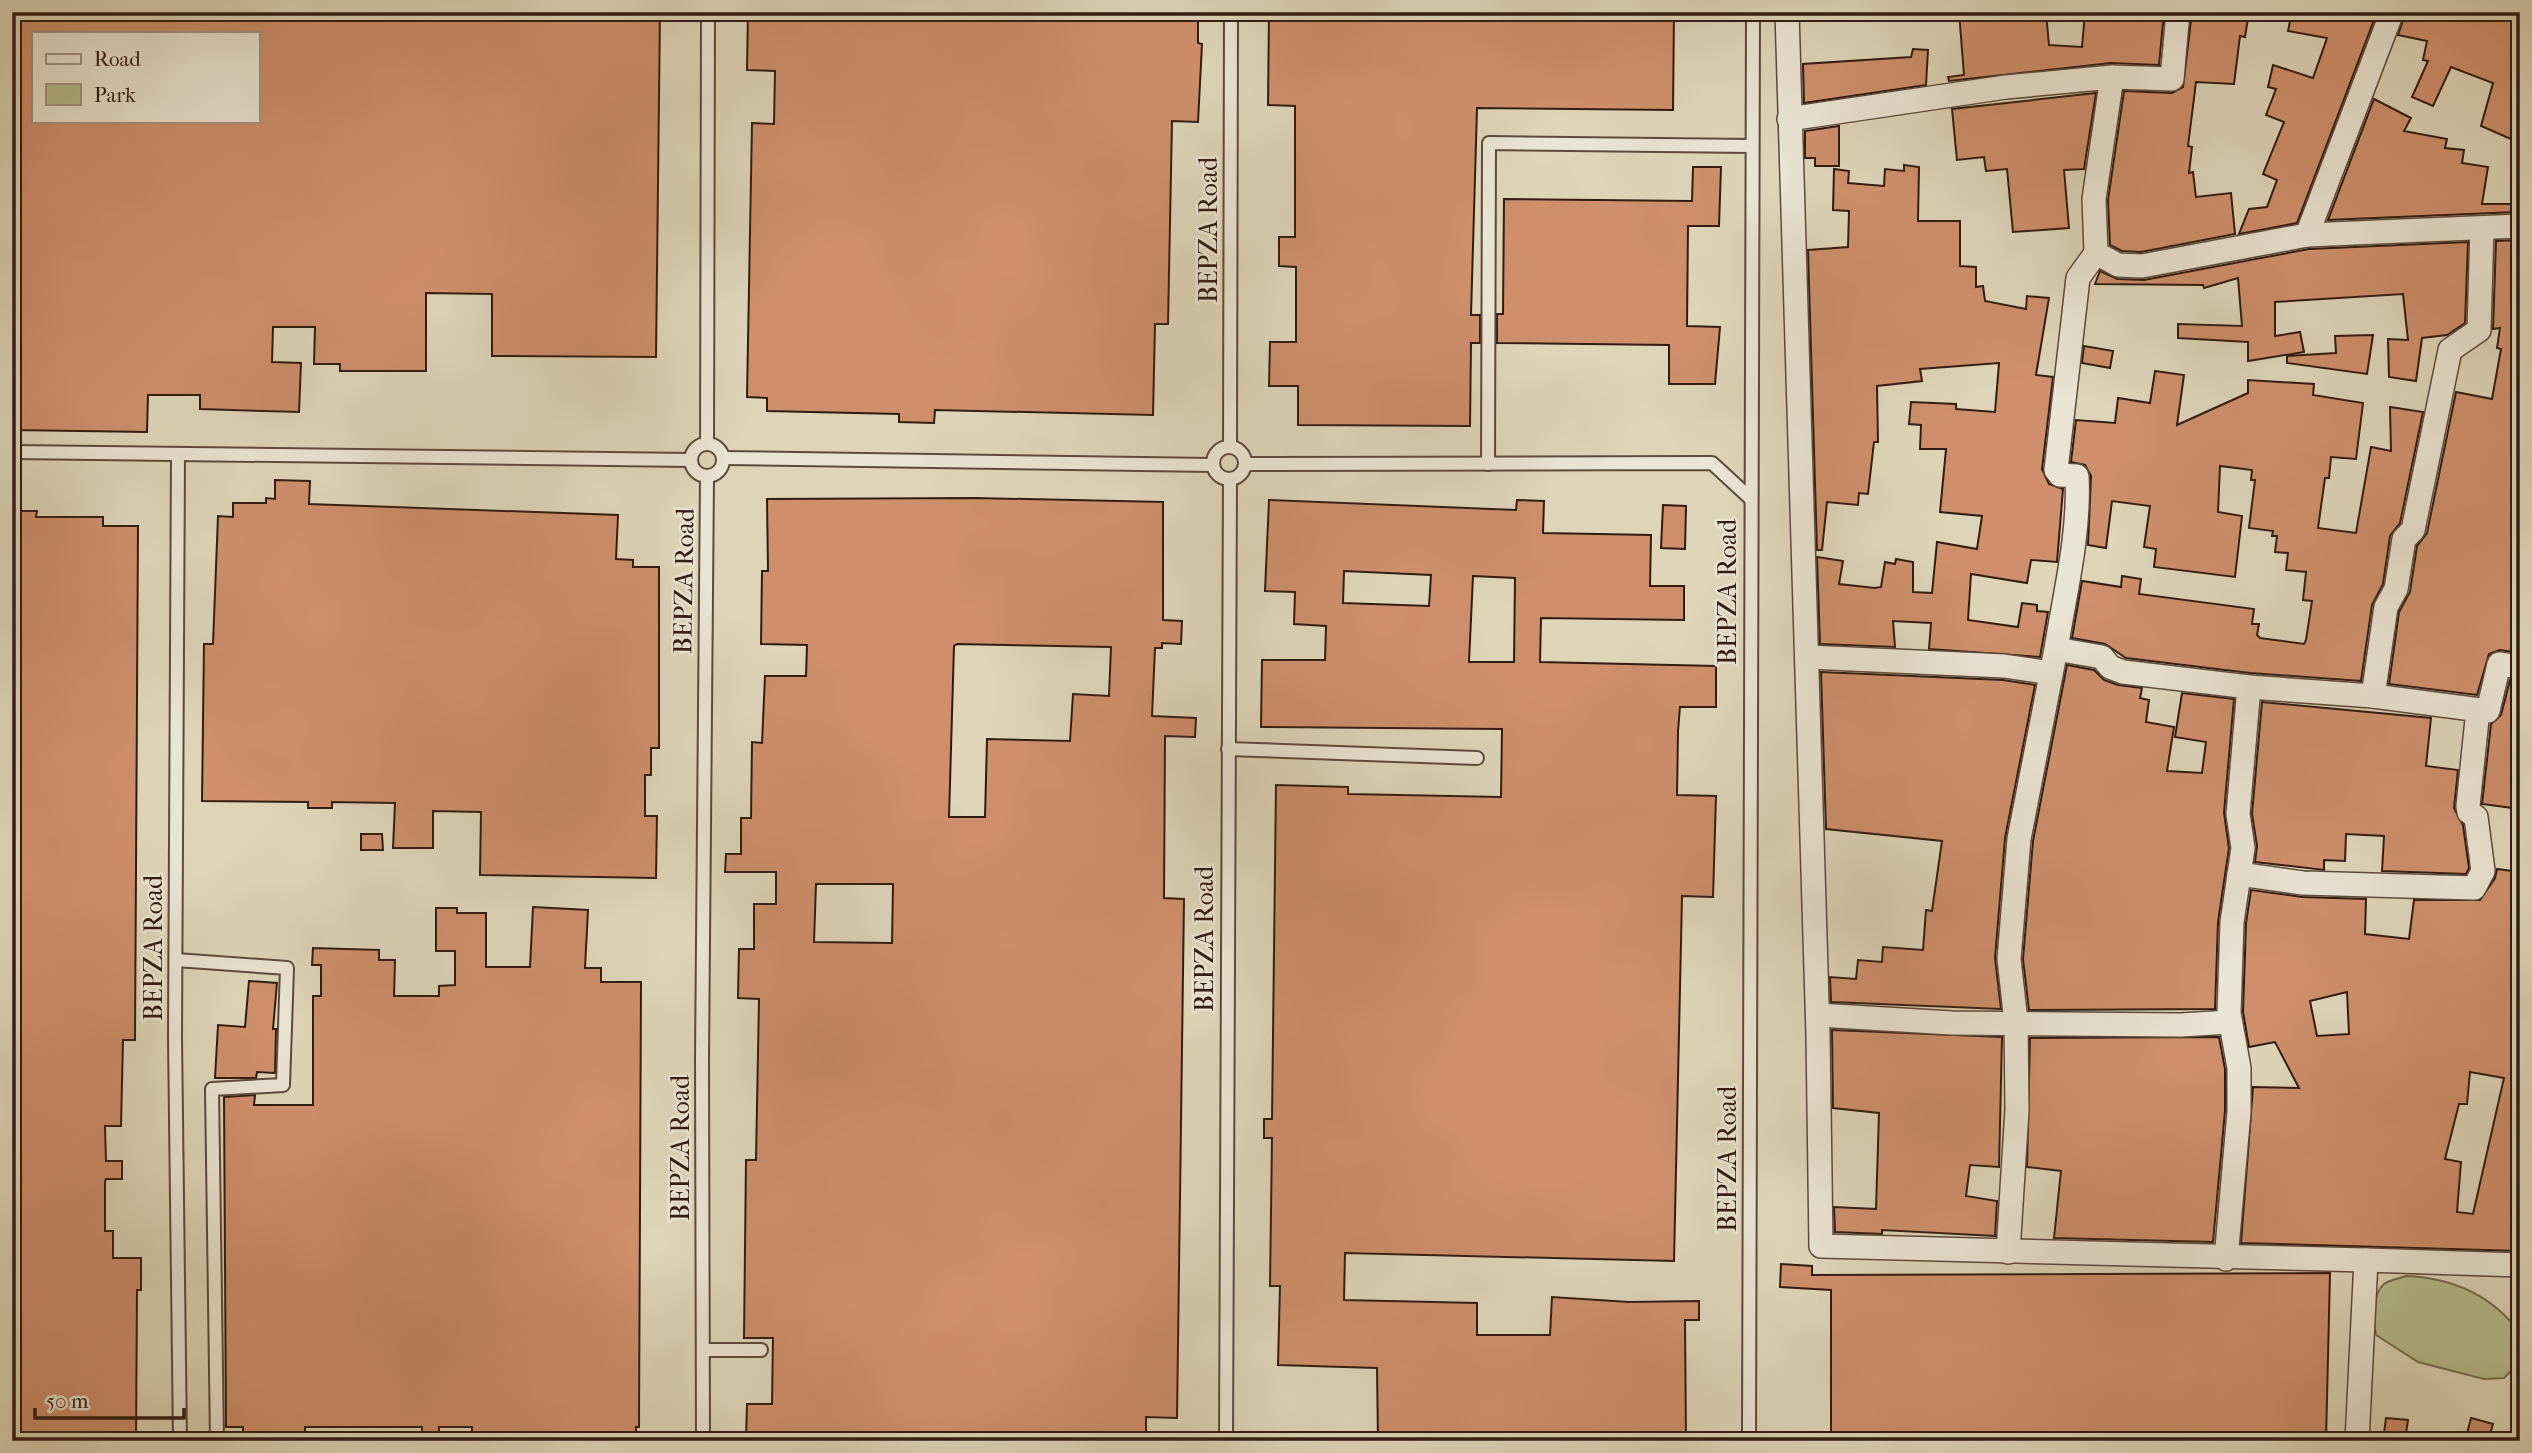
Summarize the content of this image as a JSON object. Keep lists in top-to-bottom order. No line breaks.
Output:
{"streets":{"lane":["BEPZA Road"]},"legend":["Road","Park"],"scale_bar":"50 m"}
